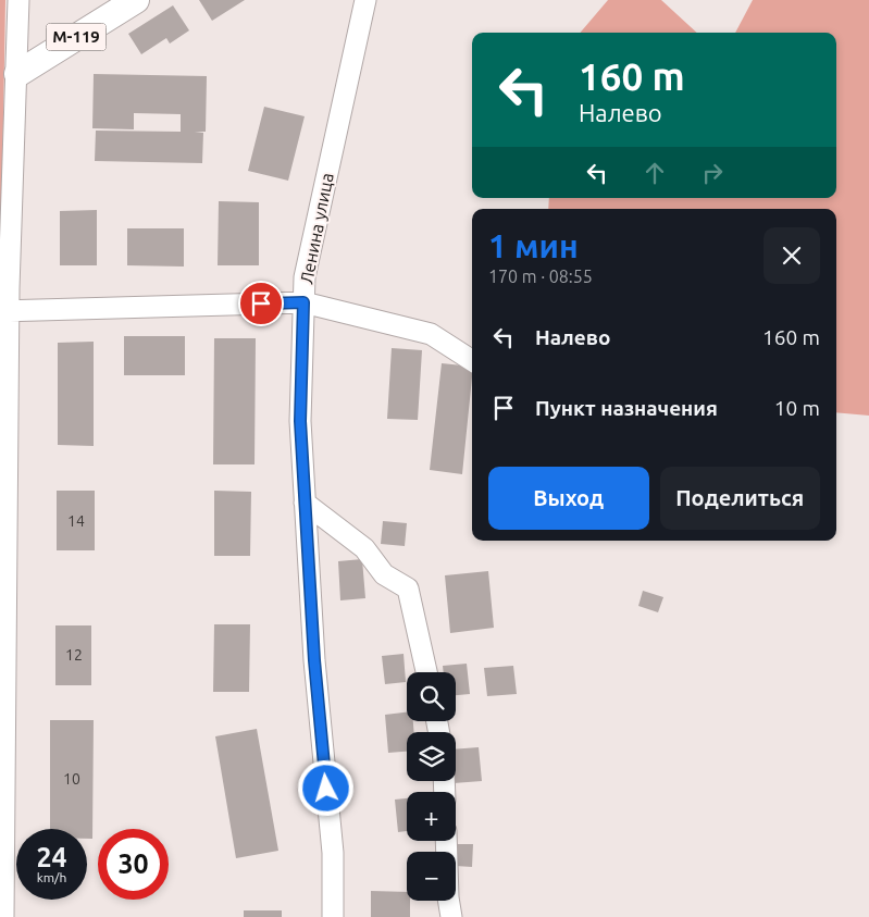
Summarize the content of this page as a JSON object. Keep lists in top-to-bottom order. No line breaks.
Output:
{"streets":{"main road":["М-119"],"street":["Ленина улица"]},"house_numbers":["14","12","10"],"page":{"turn":["160 m","Налево"],"heading":["1 мин","170 m · 08:55"],"list":[{"name":"Налево","value":"160 m"},{"name":"Пункт назначения","value":"10 m"}],"buttons":["Выход","Поделиться"],"map_buttons":["+","−"],"speed":"24 km/h","limit":"30"}}
